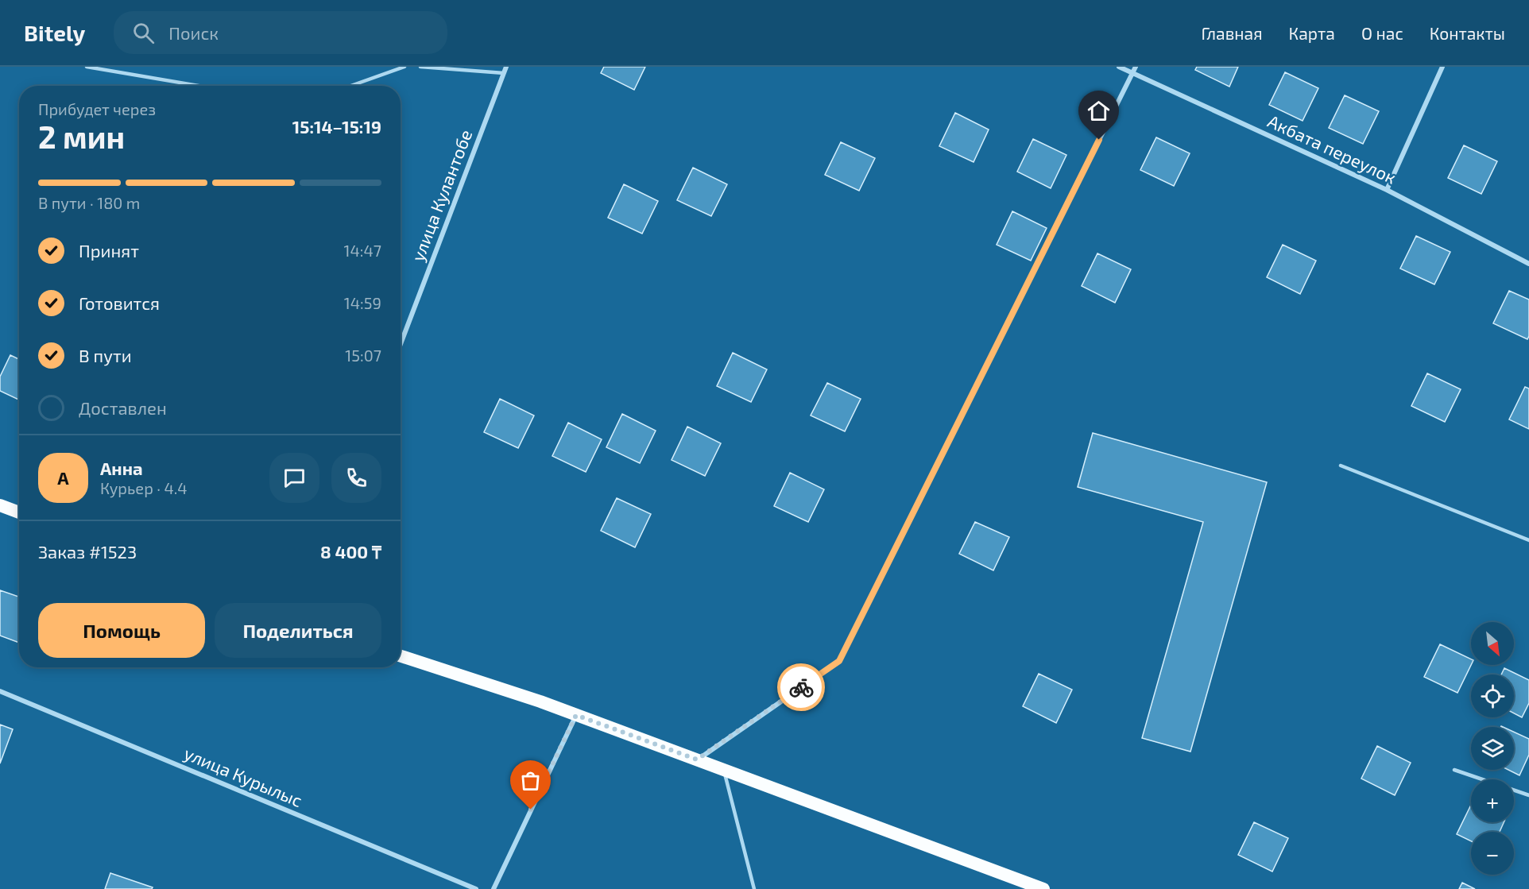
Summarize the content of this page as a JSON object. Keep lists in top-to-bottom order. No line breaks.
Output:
{"streets":{"street":["Акбата переулок","улица Кулантобе","улица Курылыс"]},"north":"bottom right","page":{"header":"Bitely","search":"Поиск","nav":["Главная","Карта","О нас","Контакты"],"heading":["2 мин","Прибудет через","15:14–15:19"],"panel":["Анна","Курьер · 4.4","Заказ #1523","8 400 ₸"],"bar":"В пути · 180 m","list":[["Принят","14:47"],["Готовится","14:59"],["В пути","15:07"],"Доставлен"],"round":"А","buttons":["Помощь","Поделиться"],"map_buttons":["+","−"]}}
